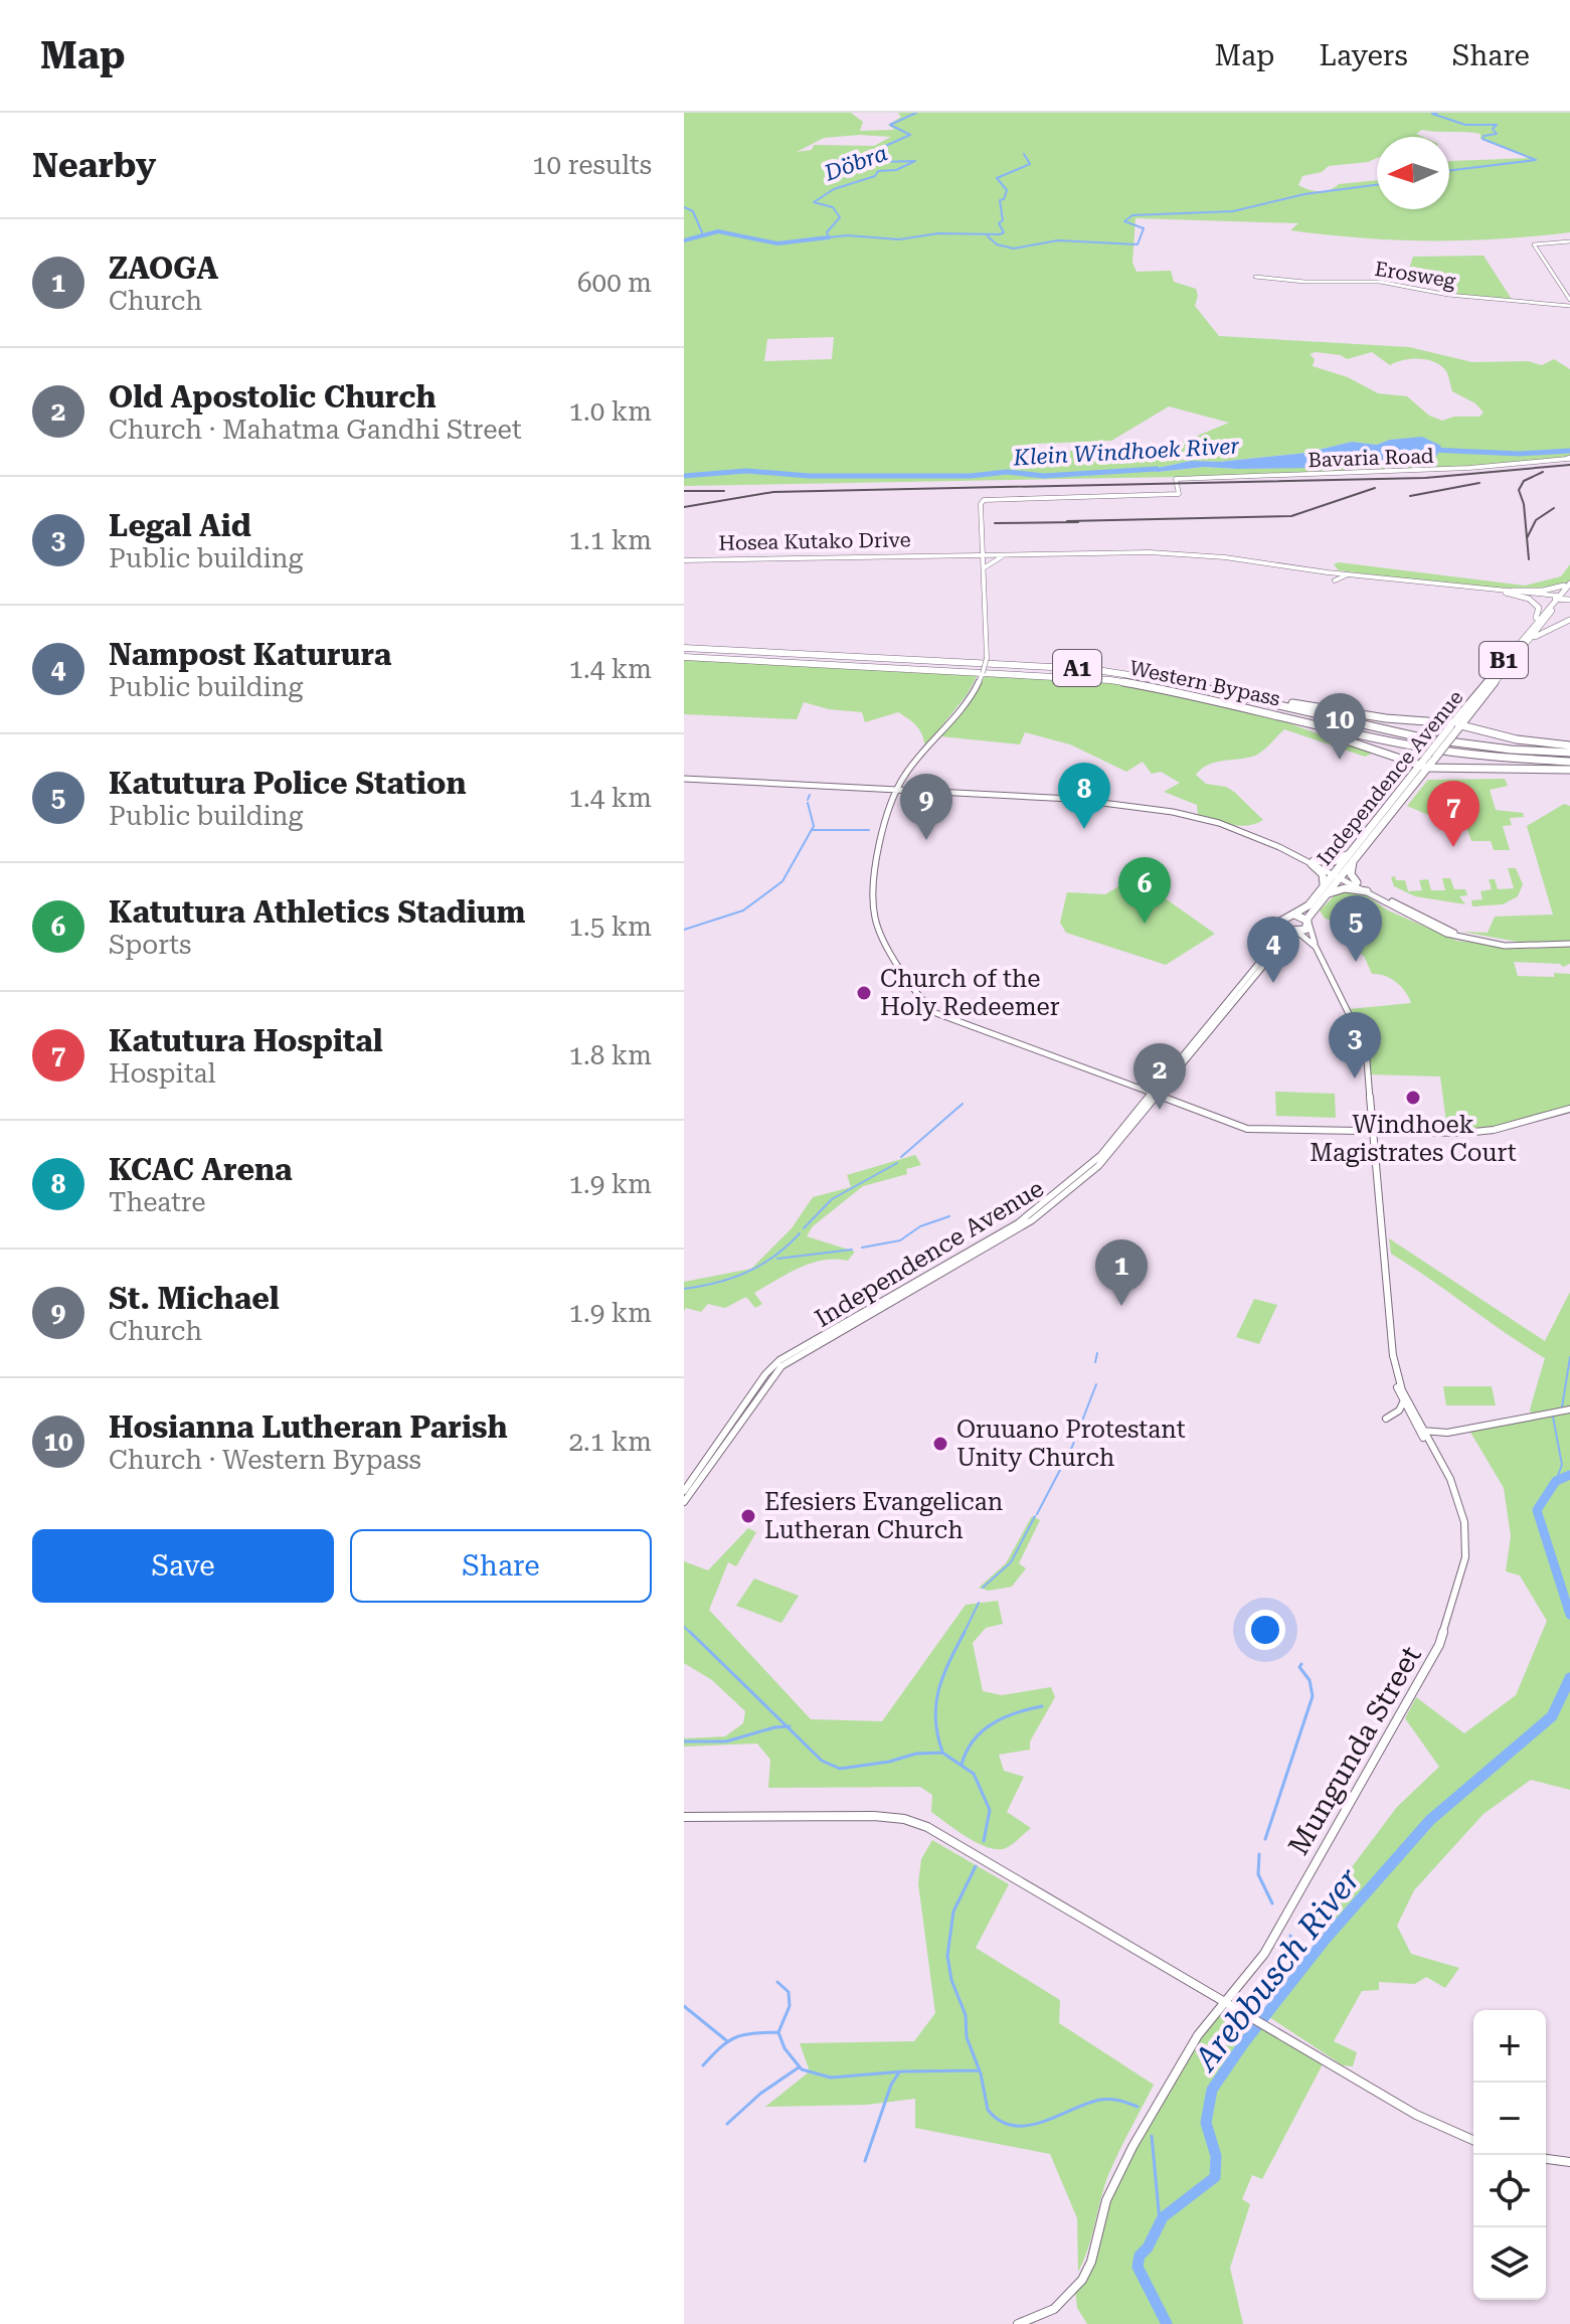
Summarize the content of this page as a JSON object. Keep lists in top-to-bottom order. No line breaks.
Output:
{"streets":{"highway":["A1","Western Bypass"],"main road":["B1","Independence Avenue"],"street":["Erosweg","Bavaria Road","Hosea Kutako Drive","Mungunda Street"]},"crossings":[["Bavaria Road","Hosea Kutako Drive"],["Hosea Kutako Drive","Independence Avenue"],["B1","Independence Avenue"]],"water":["Döbra","Klein Windhoek River","Arebbusch River"],"places":["Church of the Holy Redeemer","Windhoek Magistrates Court","Oruuano Protestant Unity Church","Efesiers Evangelican Lutheran Church"],"north":"left","page":{"header":"Map","nav":["Map","Layers","Share"],"heading":["Nearby","10 results"],"list":[{"mark":"1","name":"ZAOGA","note":"Church","value":"600 m"},{"mark":"2","name":"Old Apostolic Church","note":"Church · Mahatma Gandhi Street","value":"1.0 km"},{"mark":"3","name":"Legal Aid","note":"Public building","value":"1.1 km"},{"mark":"4","name":"Nampost Katurura","note":"Public building","value":"1.4 km"},{"mark":"5","name":"Katutura Police Station","note":"Public building","value":"1.4 km"},{"mark":"6","name":"Katutura Athletics Stadium","note":"Sports","value":"1.5 km"},{"mark":"7","name":"Katutura Hospital","note":"Hospital","value":"1.8 km"},{"mark":"8","name":"KCAC Arena","note":"Theatre","value":"1.9 km"},{"mark":"9","name":"St. Michael","note":"Church","value":"1.9 km"},{"mark":"10","name":"Hosianna Lutheran Parish","note":"Church · Western Bypass","value":"2.1 km"}],"pins":["10","8","9","7","6","5","4","3","2","1"],"buttons":["Save","Share"],"map_buttons":["+","−"]}}
